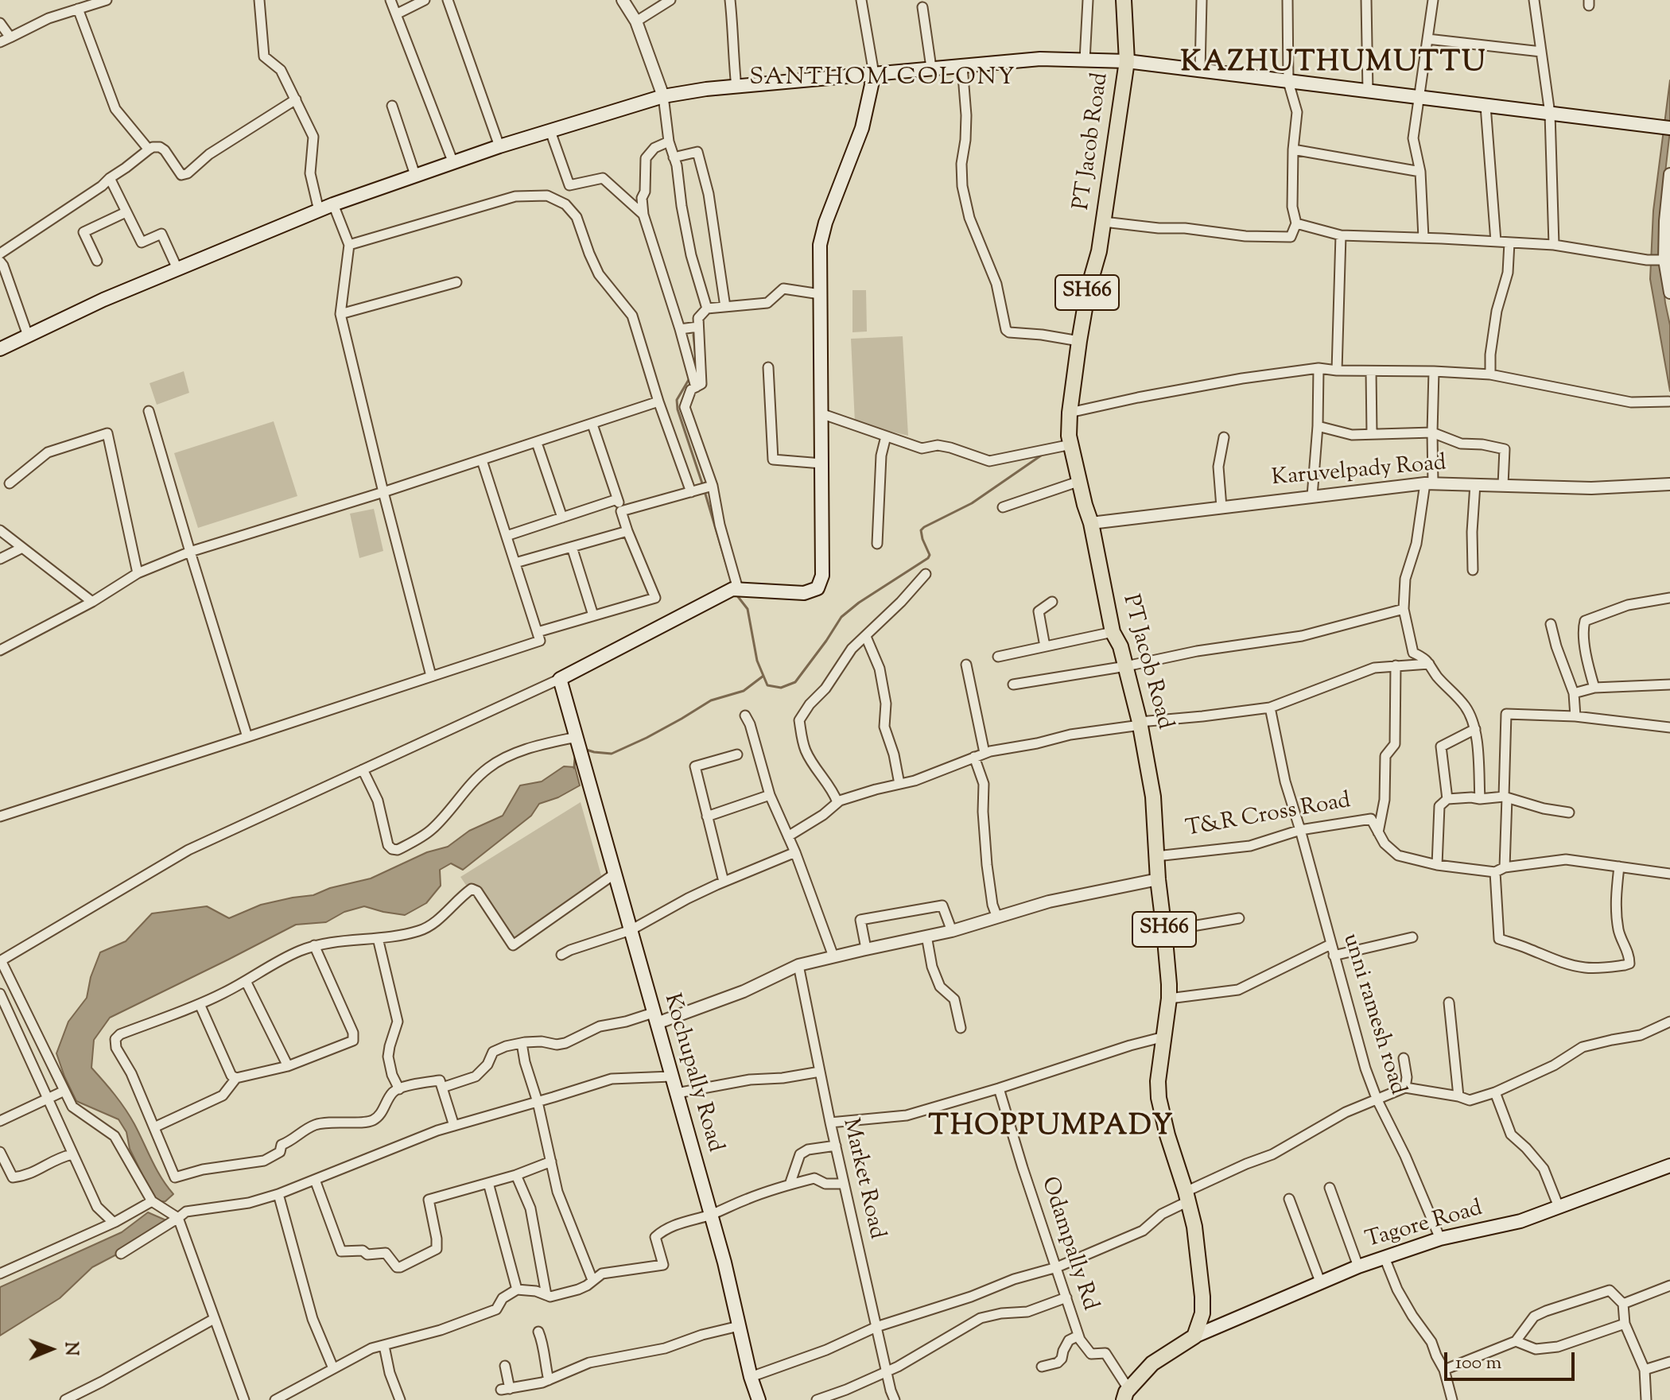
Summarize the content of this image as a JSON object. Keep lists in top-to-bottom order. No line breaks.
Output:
{"streets":{"main road":["PT Jacob Road","SH66","Kochupally Road","Tagore Road"],"street":["Karuvelpady Road","T&R Cross Road","unni ramesh road","Market Road","Odampally Rd"]},"crossings":[["PT Jacob Road","Karuvelpady Road"],["PT Jacob Road","T&R Cross Road"],["PT Jacob Road","Tagore Road"],["T&R Cross Road","unni ramesh road"],["unni ramesh road","Tagore Road"]],"districts":["KAZHUTHUMUTTU","SANTHOM COLONY","THOPPUMPADY"],"scale_bar":"100 m","north":"right"}
